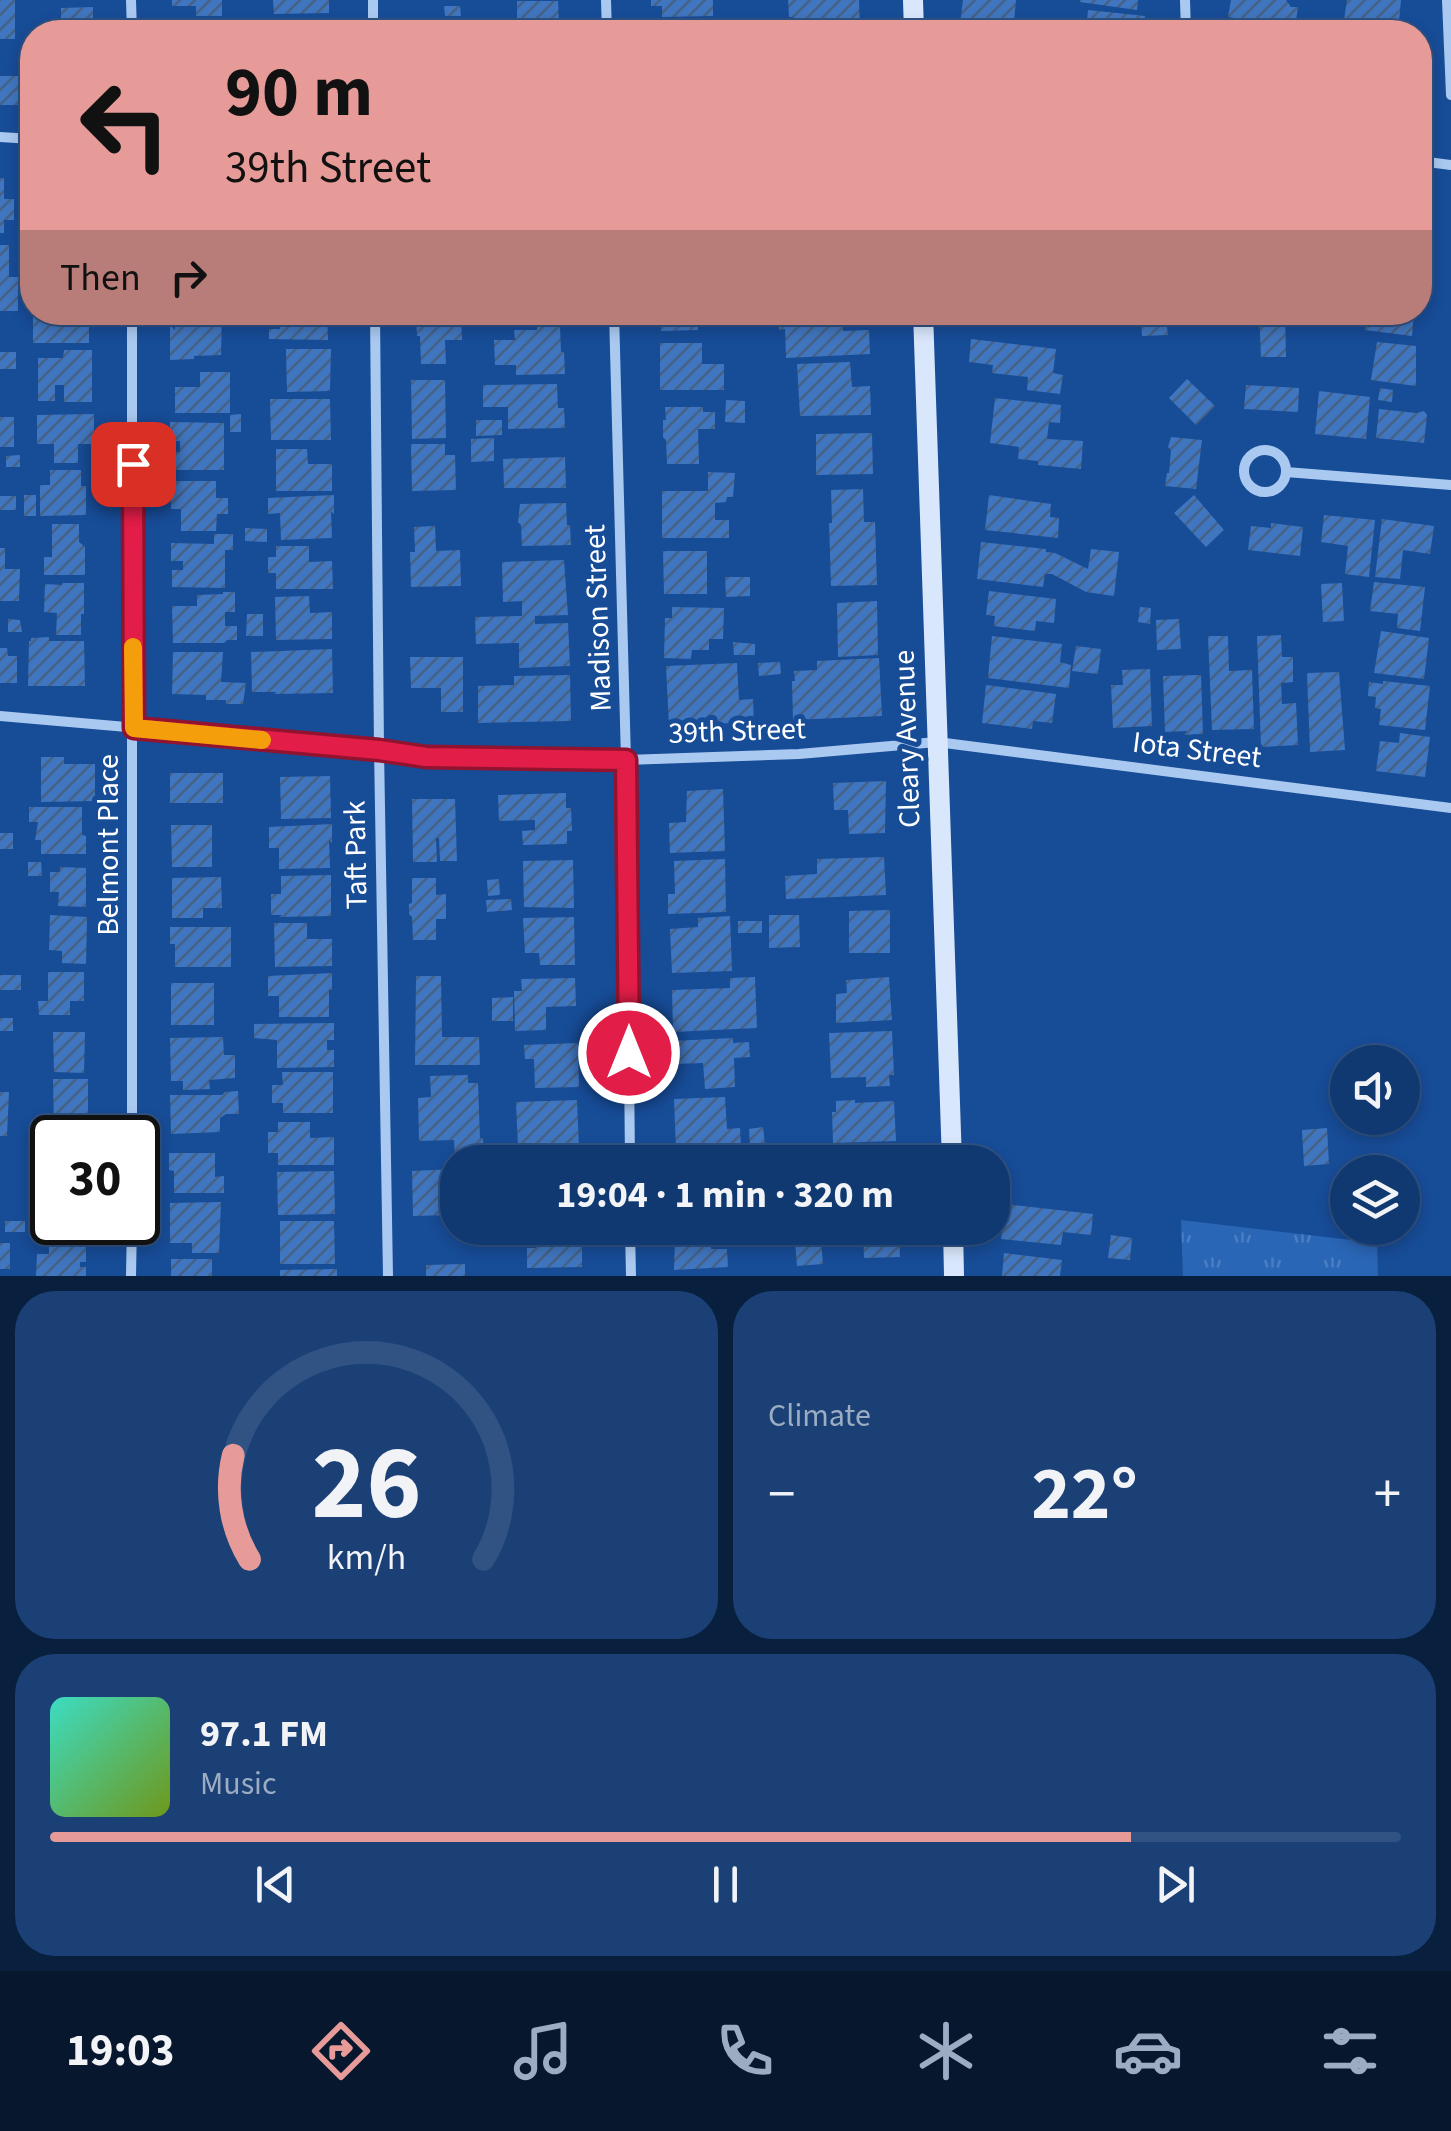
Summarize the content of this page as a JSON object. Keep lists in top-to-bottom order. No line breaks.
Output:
{"streets":{"street":["Madison Street","39th Street","Cleary Avenue","Iota Street","Belmont Place","Taft Park"]},"crossings":[["Madison Street","39th Street"],["39th Street","Cleary Avenue"],["39th Street","Iota Street"],["39th Street","Belmont Place"],["39th Street","Taft Park"],["Cleary Avenue","Iota Street"]],"page":{"turn":["90 m","39th Street"],"then":"Then","limit":"30","trip":"19:04 · 1 min · 320 m","tile":"Climate","heat":["−","22°","+"],"song":["97.1 FM","Music"],"tabs":"19:03","gauge":["26","km/h"]}}
